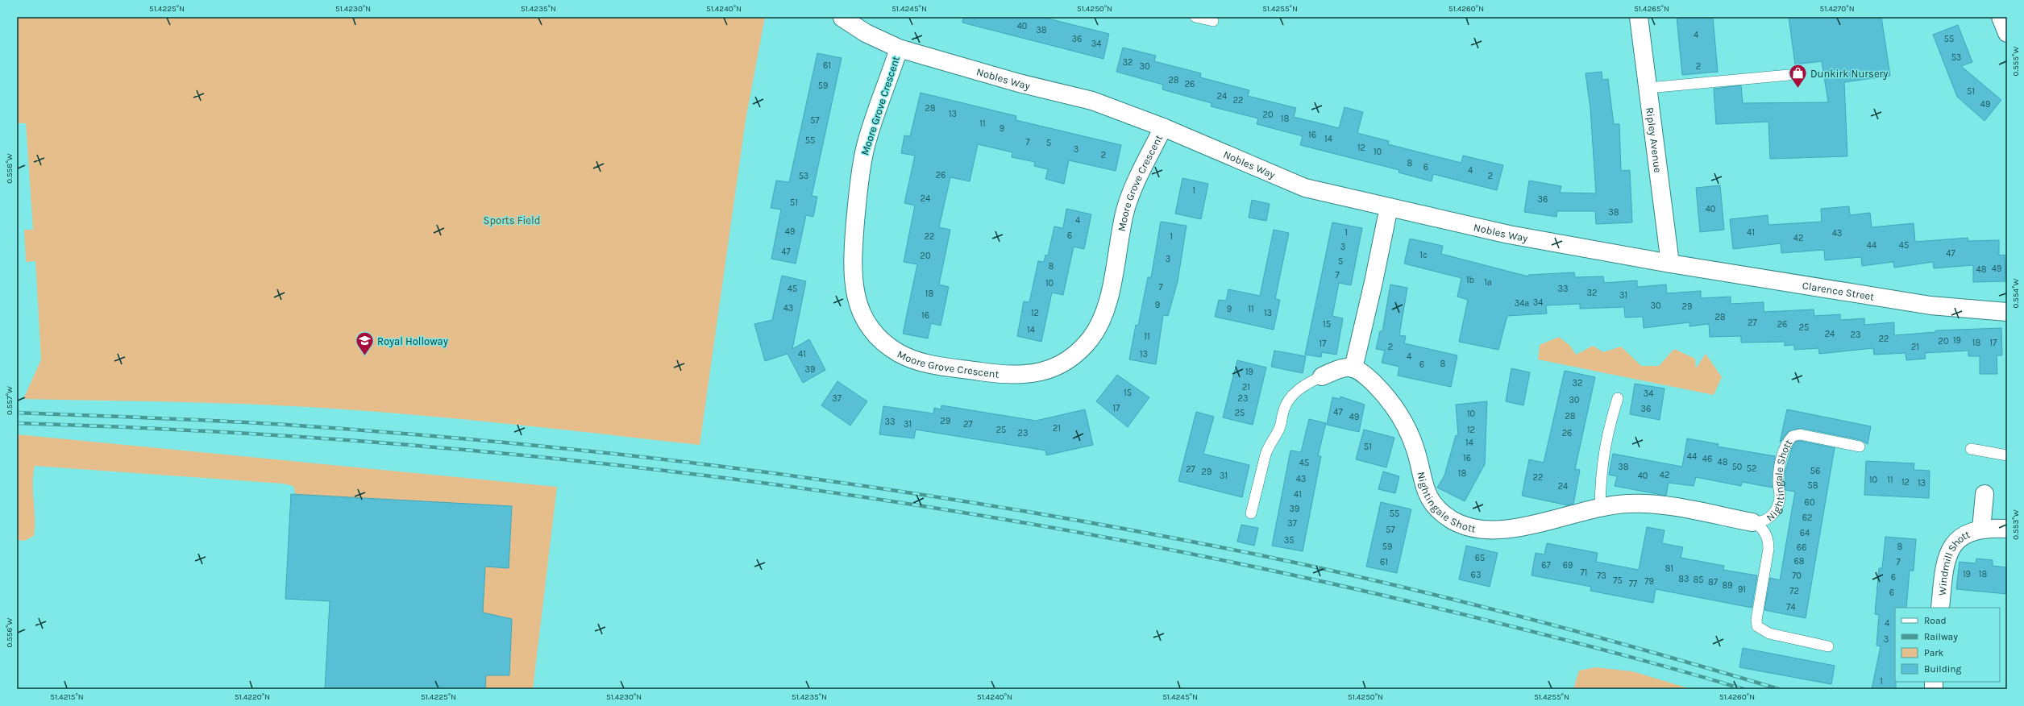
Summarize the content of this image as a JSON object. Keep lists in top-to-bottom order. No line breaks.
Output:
{"streets":{"street":["Nobles Way","Moore Grove Crescent","Ripley Avenue","Clarence Street","Nightingale Shott","Windmill Shott"]},"crossings":[["Nobles Way","Moore Grove Crescent"],["Nobles Way","Ripley Avenue"],["Nobles Way","Clarence Street"],["Ripley Avenue","Clarence Street"]],"parks":["Sports Field"],"places":{"shop":["Dunkirk Nursery"],"school or university":["Royal Holloway"]},"house_numbers":["40","38","4","36","55","34","53","32","61","30","2","28","26","59","51","24","22","49","28","13","20","18","57","11","9","16","14","55","7","5","12","3","10","2","8","6","4","26","53","2","1","24","36","51","40","38","4","49","1","41","43","6","22","1","42","44","45","3","47","47","1c","20","3","5","8","49","48","7","1b","1a","10","7","45","33","32","18","31","34","34a","9","30","29","43","9","11","12","13","16","28","27","15","26","25","14","24","23","11","22","19","20","18","17","17","2","21","41","13","4","8","6","39","19","32","21","15","34","37","23","30","17","36","47","25","10","28","49","29","33","31","27","21","25","12","23","26","14","51","44","16","46","48","45","38","50","52","27","56","29","18","42","31","40","22","43","10","11","12","13","58","24","41","60","39","55","62","37","57","64","35","59","8","66","65","68","61","7","67","69","81","71","19","18","63","73","70","6","83","85","75","79","87","77","89","91","72","6","74","4","3","1"],"legend":["Road","Railway","Park","Building"],"coordinates":["51.4225°N","51.4230°N","51.4235°N","51.4240°N","51.4245°N","51.4250°N","51.4255°N","51.4260°N","51.4265°N","51.4270°N","0.555°W","0.558°W","0.554°W","0.557°W","0.553°W","0.556°W","51.4215°N","51.4220°N"]}
